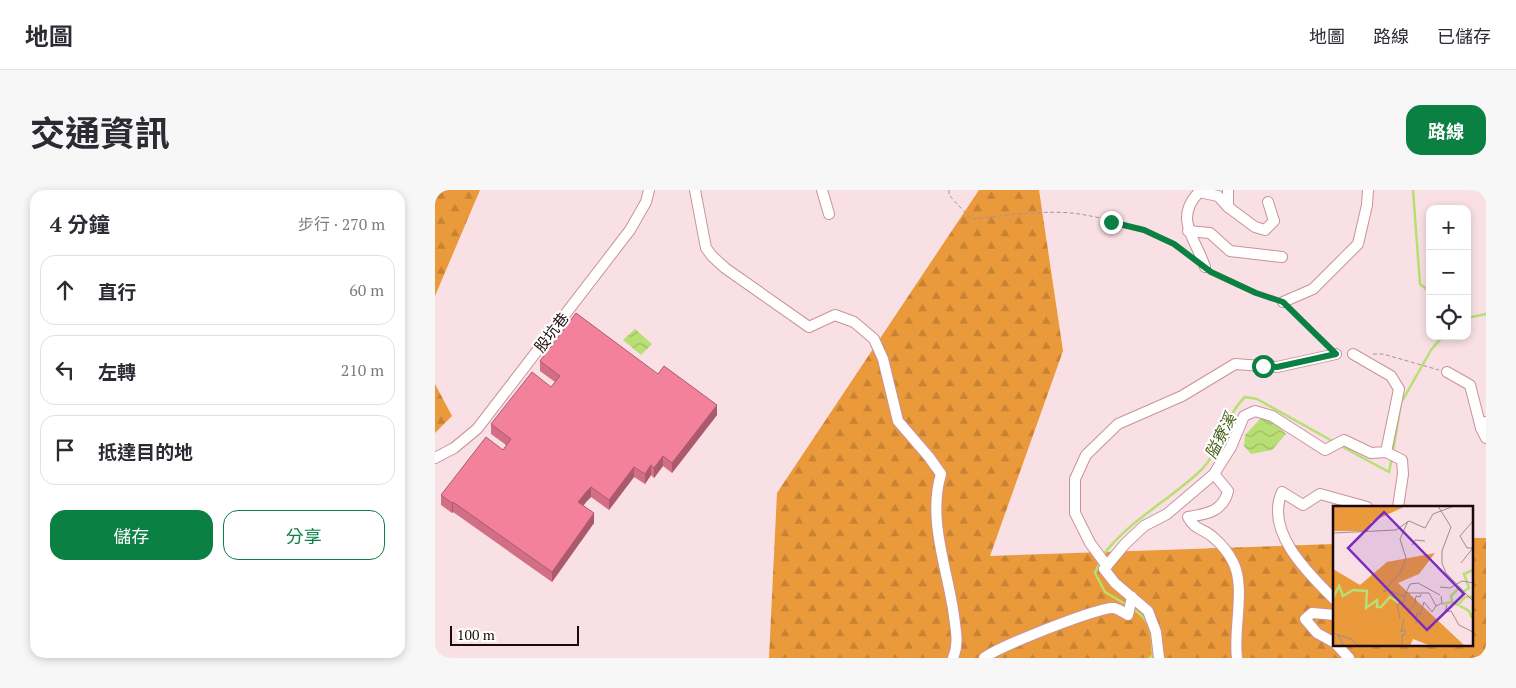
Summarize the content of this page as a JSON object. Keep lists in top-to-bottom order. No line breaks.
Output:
{"streets":{"street":["股坑巷"]},"water":["隘寮溪"],"scale_bar":"100 m","page":{"header":"地圖","nav":["地圖","路線","已儲存"],"title":"交通資訊","buttons":["路線",["儲存","分享"]],"heading":["4 分鐘","步行 · 270 m"],"map_buttons":["+","−"],"list":[["直行","60 m"],["左轉","210 m"],"抵達目的地"],"scale":"100 m"}}
